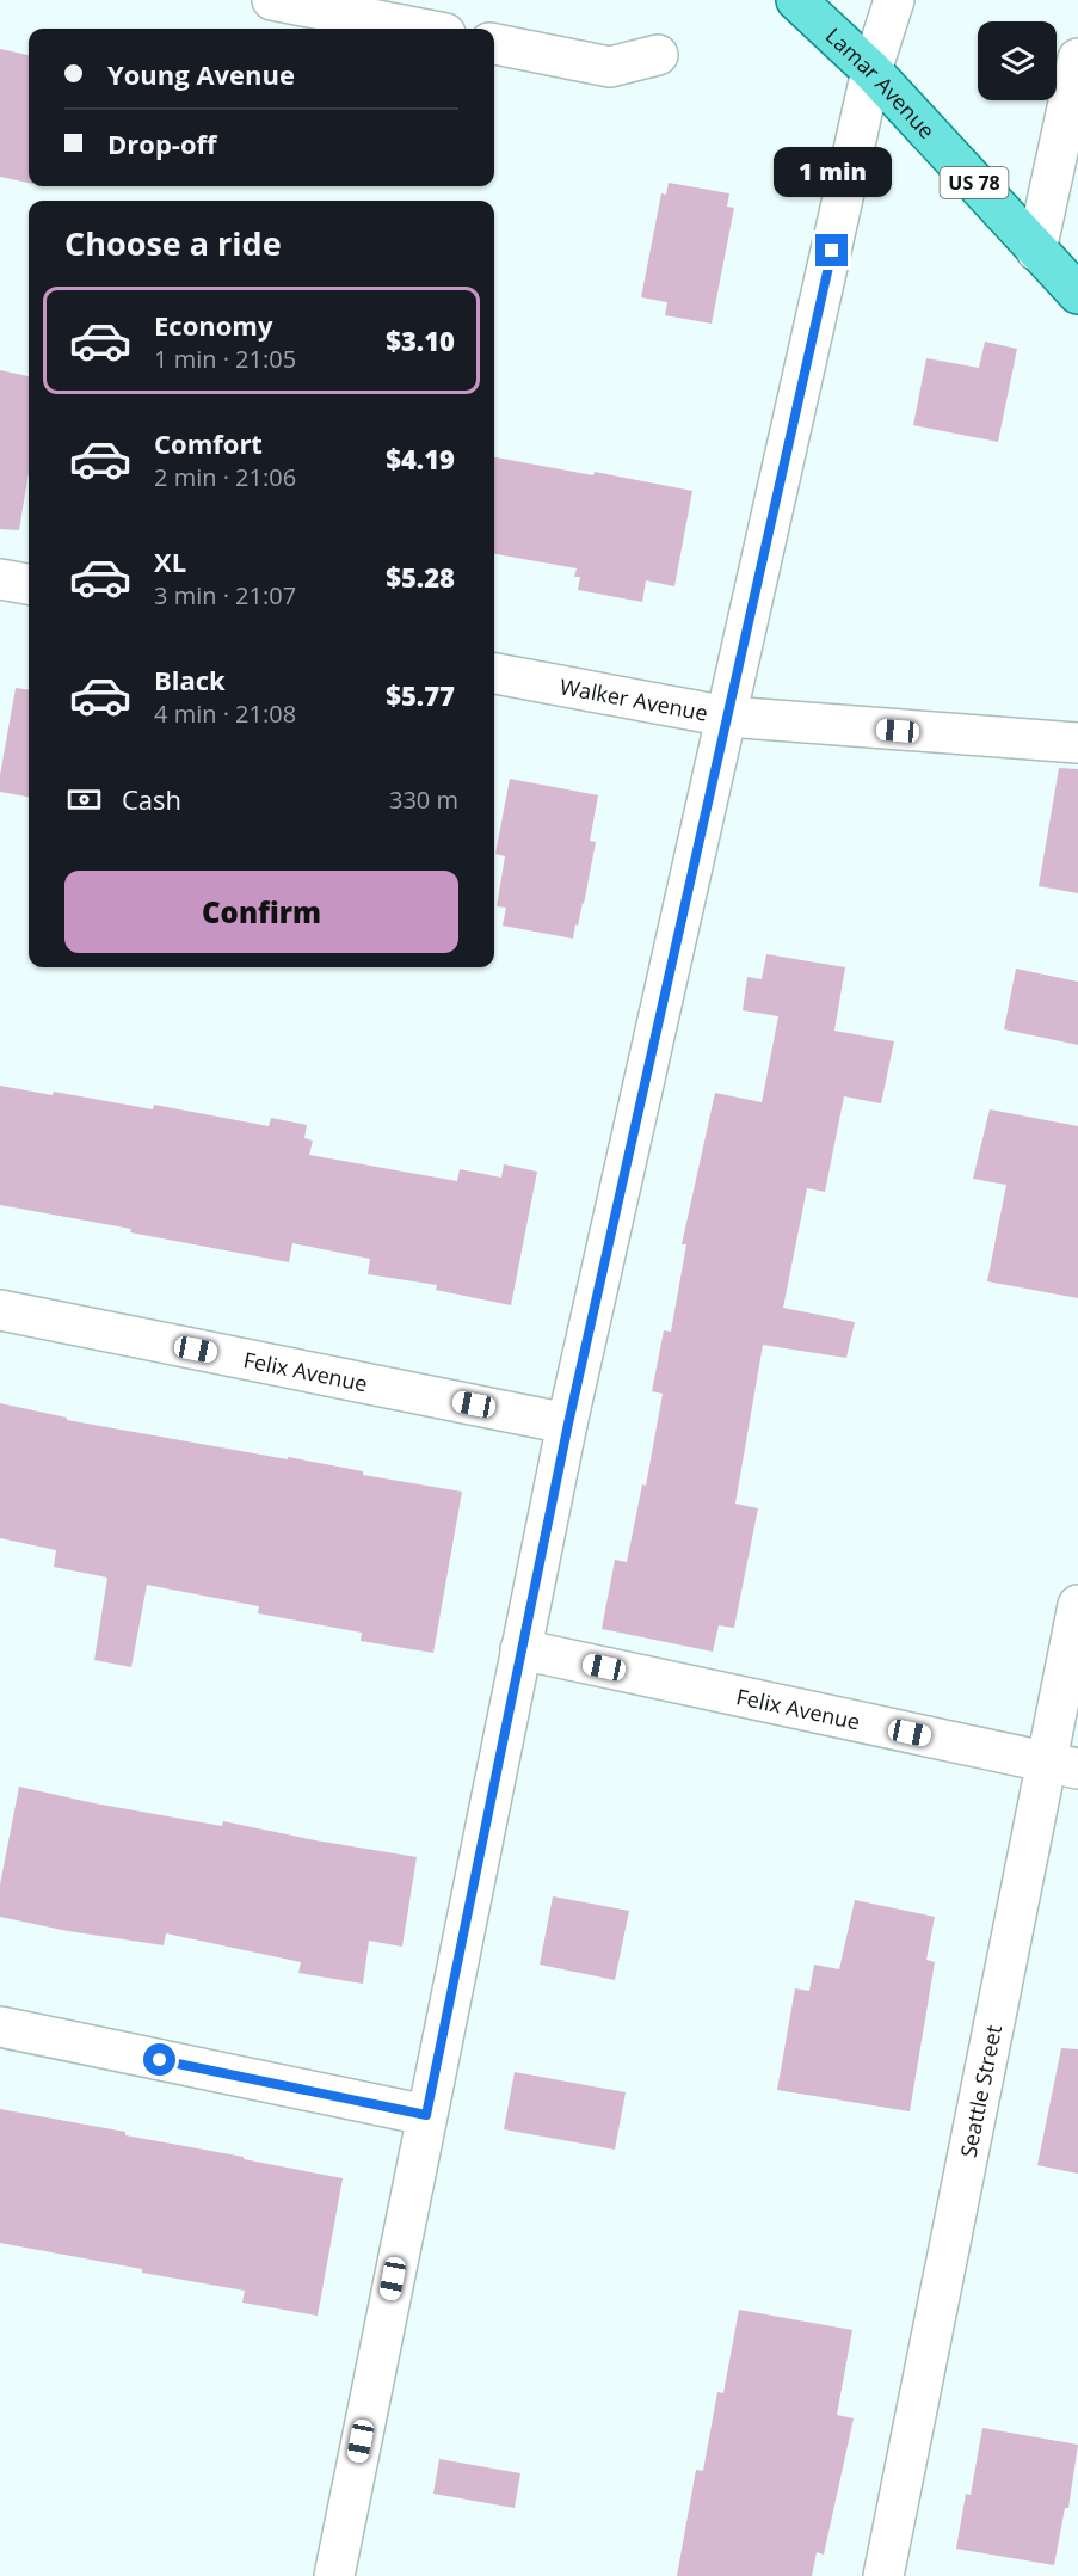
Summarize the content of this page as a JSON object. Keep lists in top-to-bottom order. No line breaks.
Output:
{"streets":{"main road":["Lamar Avenue","US 78"],"street":["Walker Avenue","Felix Avenue","Seattle Street"]},"crossings":[["Felix Avenue","Seattle Street"]],"page":{"banner":["Young Avenue","Drop-off"],"bubble":"1 min","heading":"Choose a ride","list":[{"name":"Economy","note":"1 min · 21:05","value":"$3.10"},{"name":"Comfort","note":"2 min · 21:06","value":"$4.19"},{"name":"XL","note":"3 min · 21:07","value":"$5.28"},{"name":"Black","note":"4 min · 21:08","value":"$5.77"}],"pay":["Cash","330 m"],"buttons":"Confirm"}}
